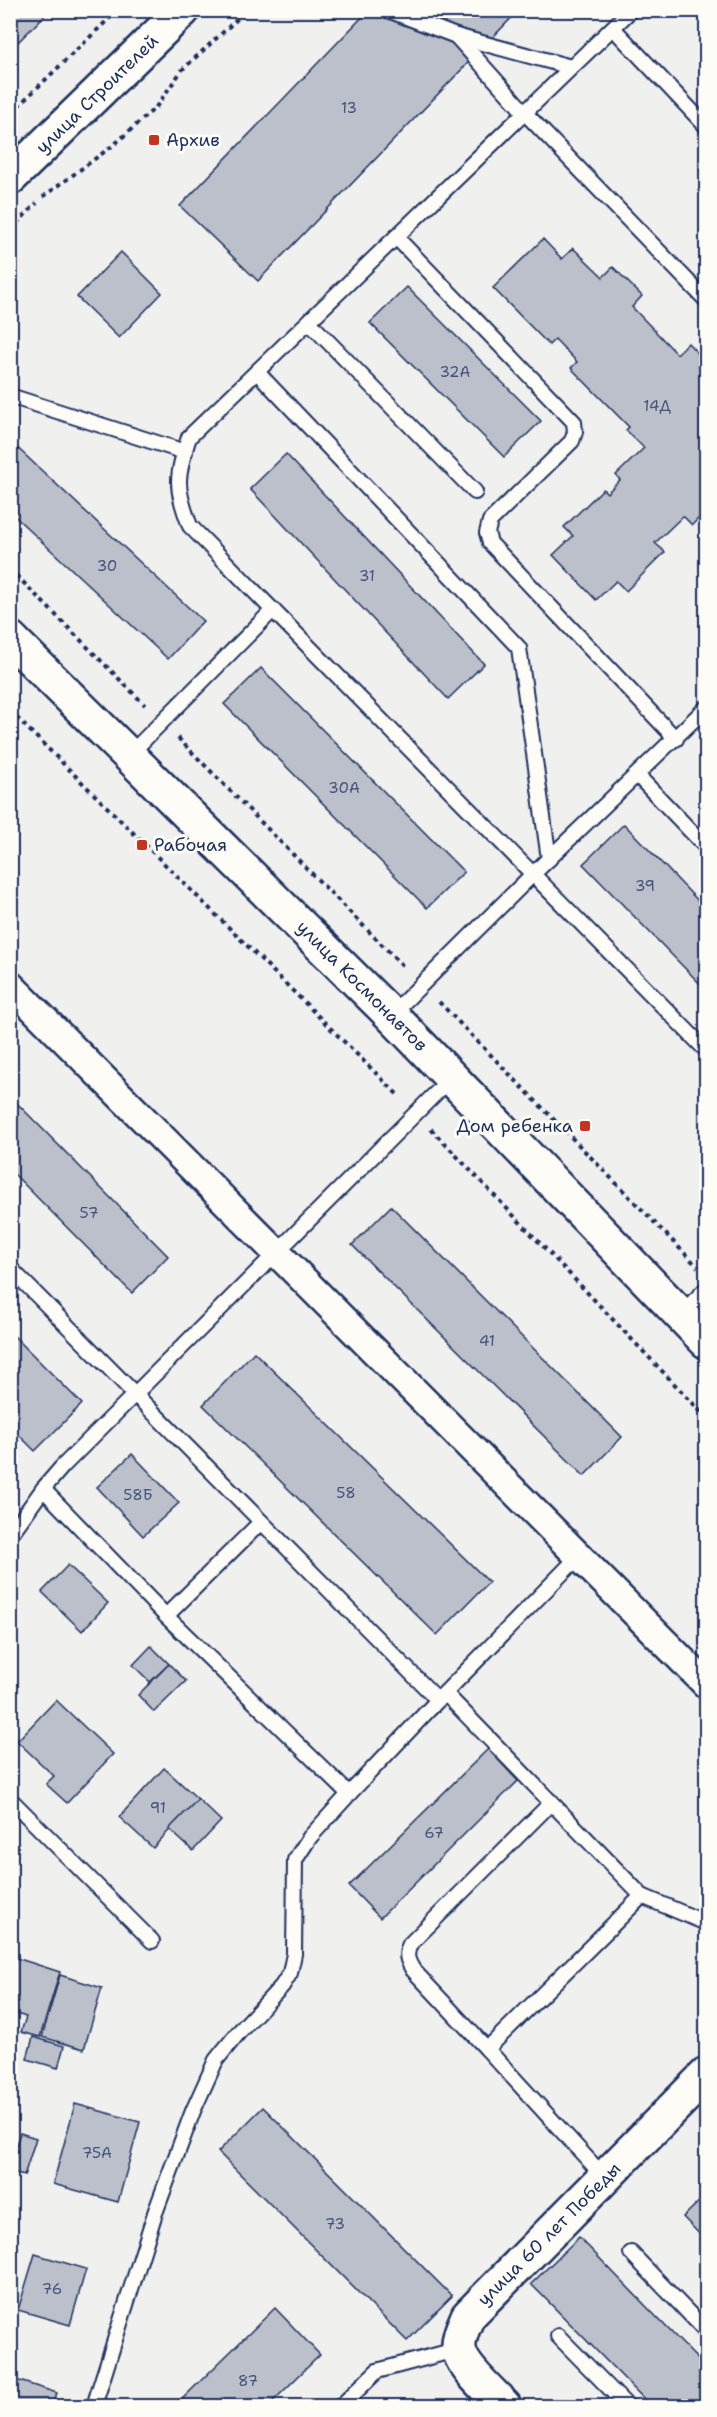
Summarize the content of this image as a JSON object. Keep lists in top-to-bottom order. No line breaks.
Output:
{"streets":{"main road":["улица Строителей","улица Космонавтов","улица 60 лет Победы"]},"places":{"transit":["Архив","Рабочая","Дом ребенка"]},"house_numbers":["13","32А","14Д","30","31","30А","39","57","41","58","58Б","91","67","75А","73","76","87"]}
